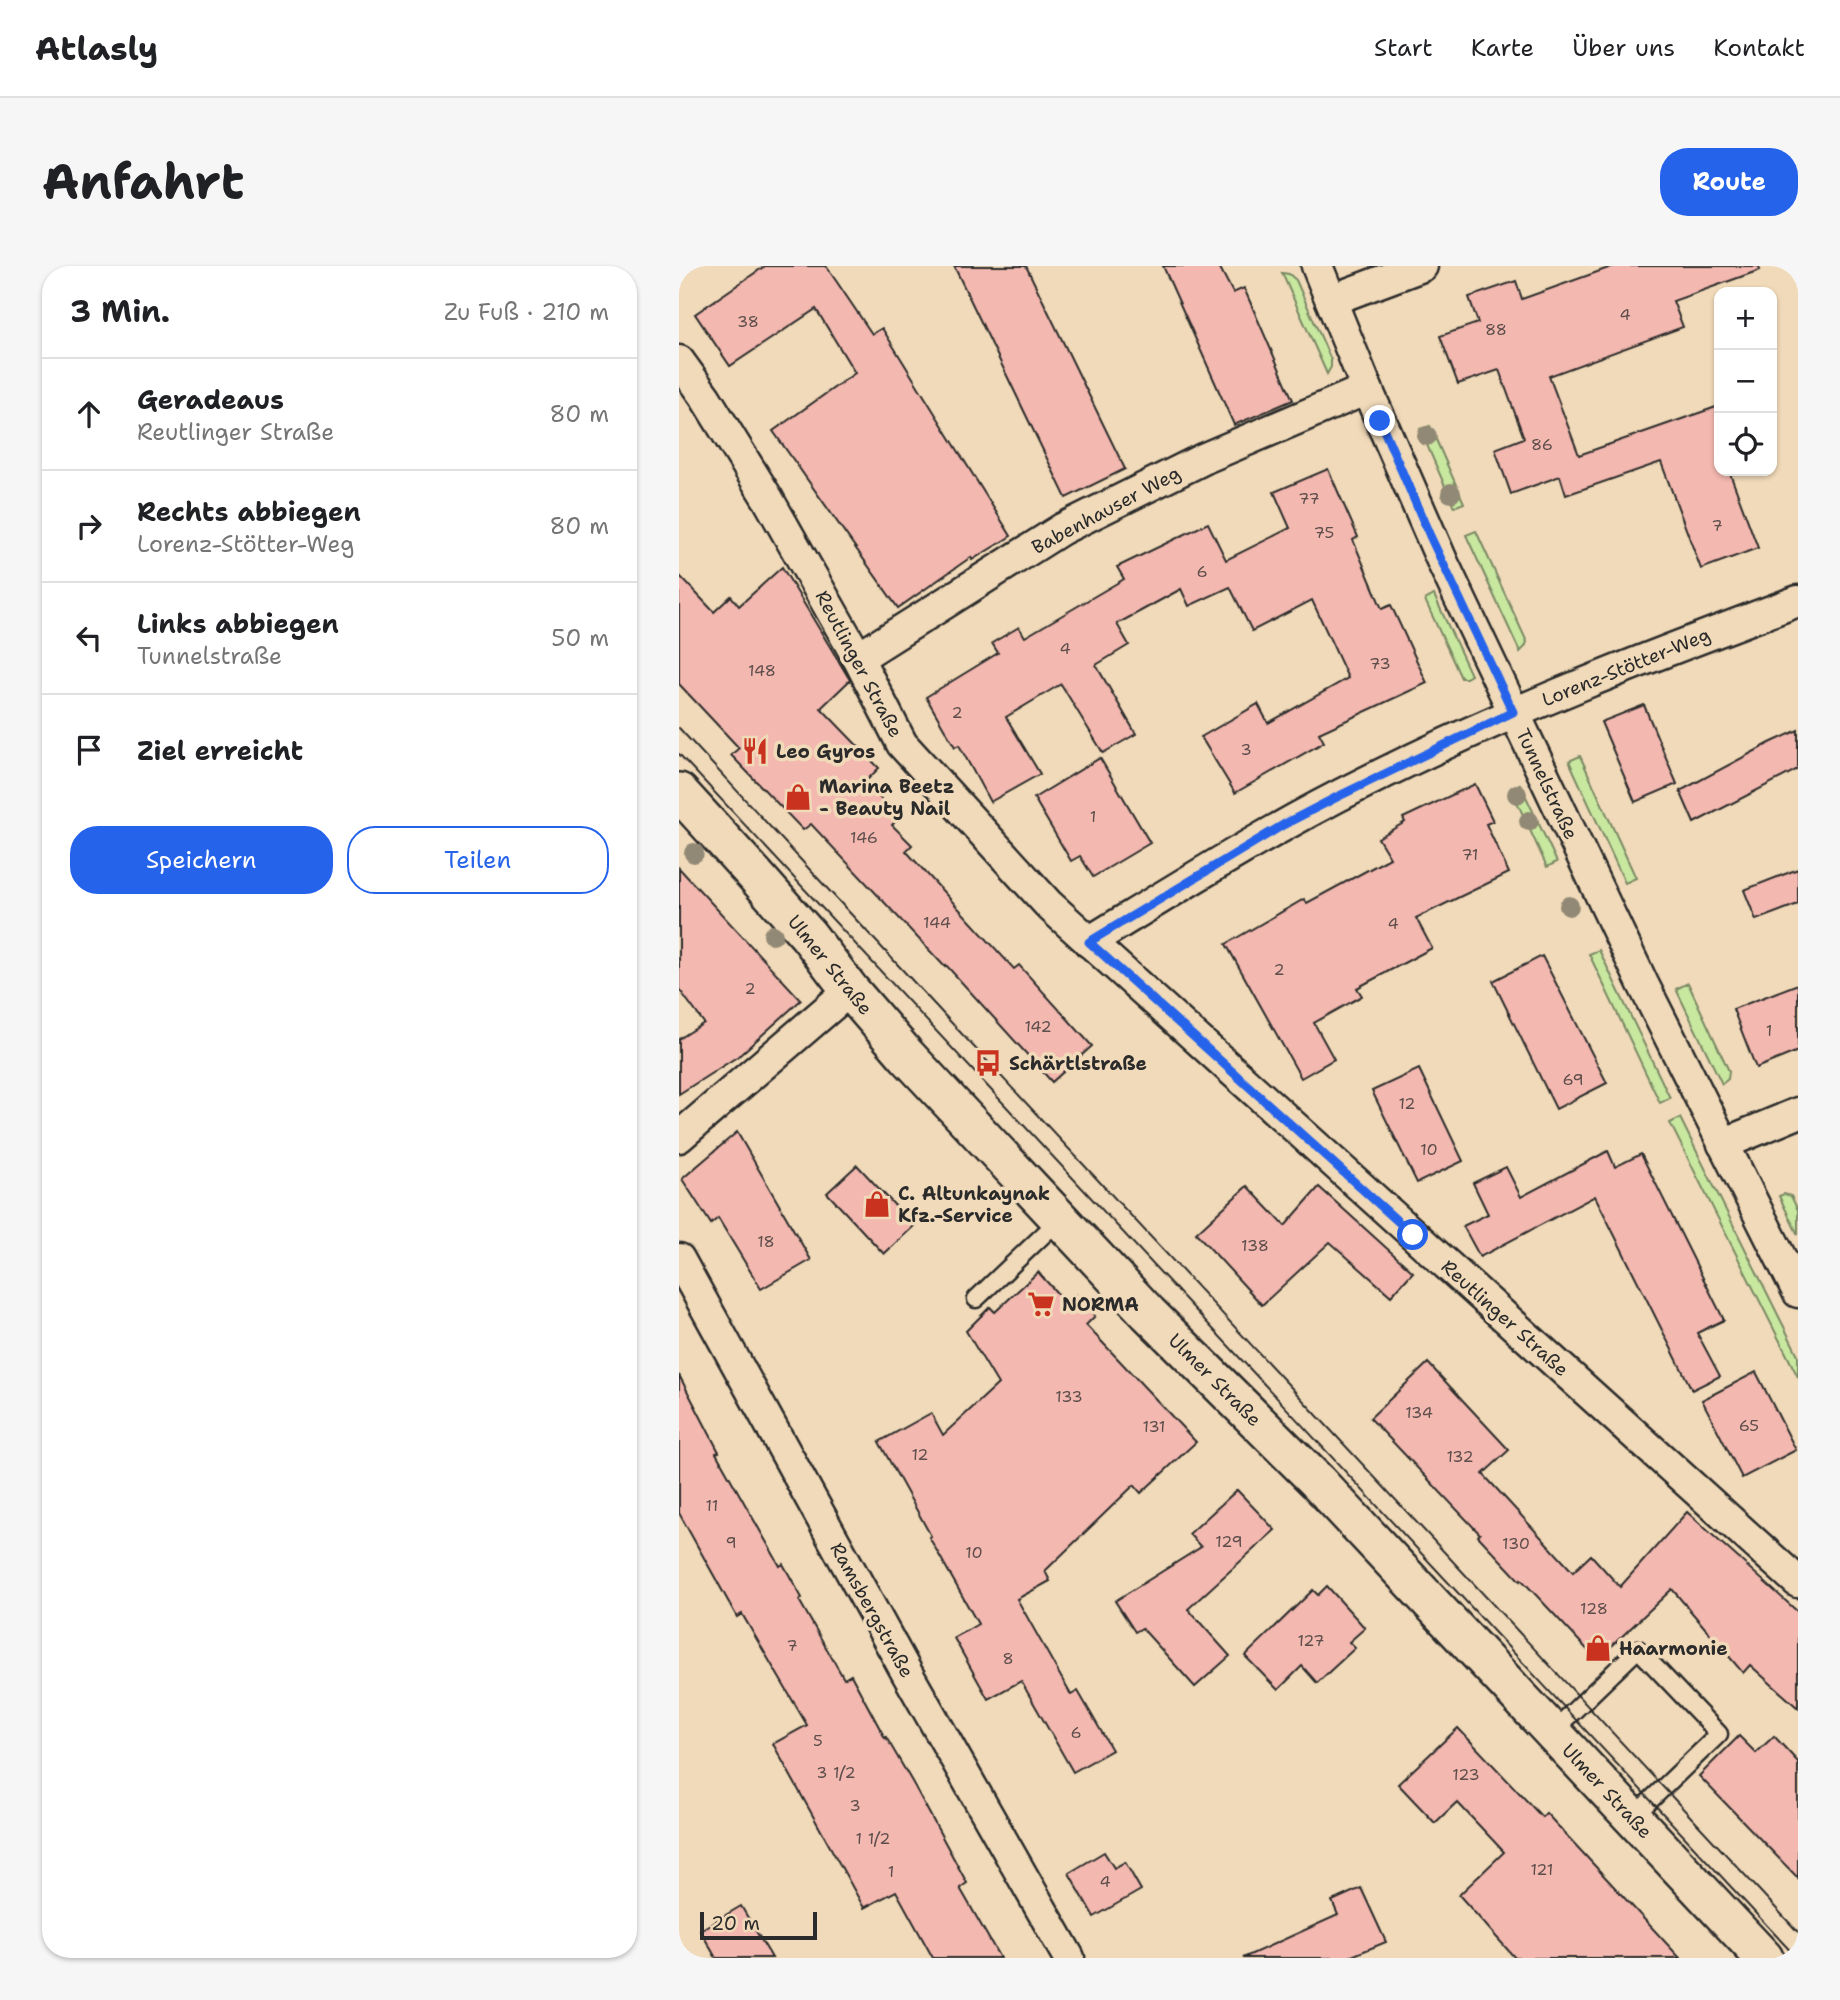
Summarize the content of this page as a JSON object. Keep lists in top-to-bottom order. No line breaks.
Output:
{"streets":{"street":["Babenhauser Weg","Reutlinger Straße","Lorenz-Stötter-Weg","Tunnelstraße","Ulmer Straße","Ramsbergstraße"]},"crossings":[["Babenhauser Weg","Reutlinger Straße"],["Babenhauser Weg","Tunnelstraße"],["Reutlinger Straße","Lorenz-Stötter-Weg"],["Lorenz-Stötter-Weg","Tunnelstraße"]],"places":{"restaurant":["Leo Gyros"],"shop":["Marina Beetz - Beauty Nail","C. Altunkaynak Kfz.-Service","Haarmonie"],"bus stop":["Schärtlstraße"],"supermarket":["NORMA"]},"house_numbers":["4","38","88","86","77","7","75","6","4","73","148","2","3","1","146","71","144","4","2","2","142","1","69","12","10","18","138","133","134","65","131","12","132","11","129","9","130","10","128","127","7","8","6","5","3 1/2","123","3","1 1/2","121","1","4"],"scale_bar":"20 m","page":{"header":"Atlasly","nav":["Start","Karte","Über uns","Kontakt"],"buttons":["Route",["Speichern","Teilen"]],"title":"Anfahrt","heading":["3 Min.","Zu Fuß · 210 m"],"map_buttons":["+","−"],"list":[["Geradeaus","Reutlinger Straße","80 m"],["Rechts abbiegen","Lorenz-Stötter-Weg","80 m"],["Links abbiegen","Tunnelstraße","50 m"],"Ziel erreicht"],"scale":"20 m"}}
